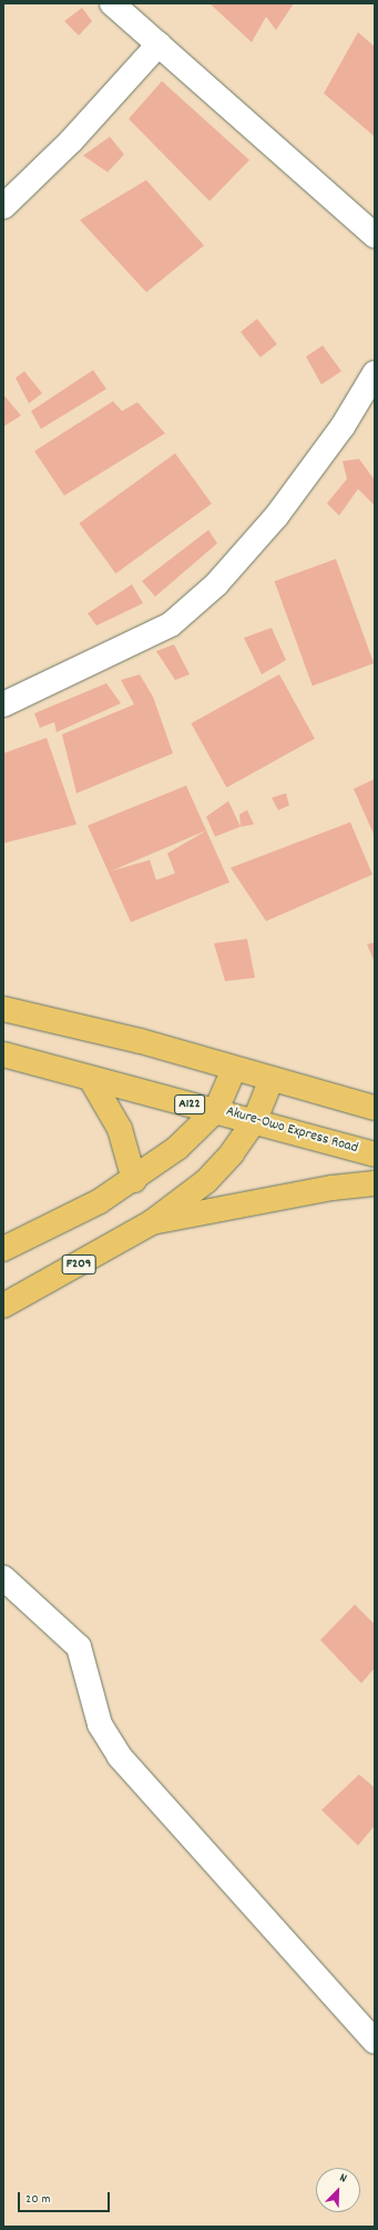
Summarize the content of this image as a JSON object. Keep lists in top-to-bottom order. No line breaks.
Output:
{"streets":{"main road":["A122","Akure-Owo Express Road","F209"]},"scale_bar":"20 m","north":"top right"}
